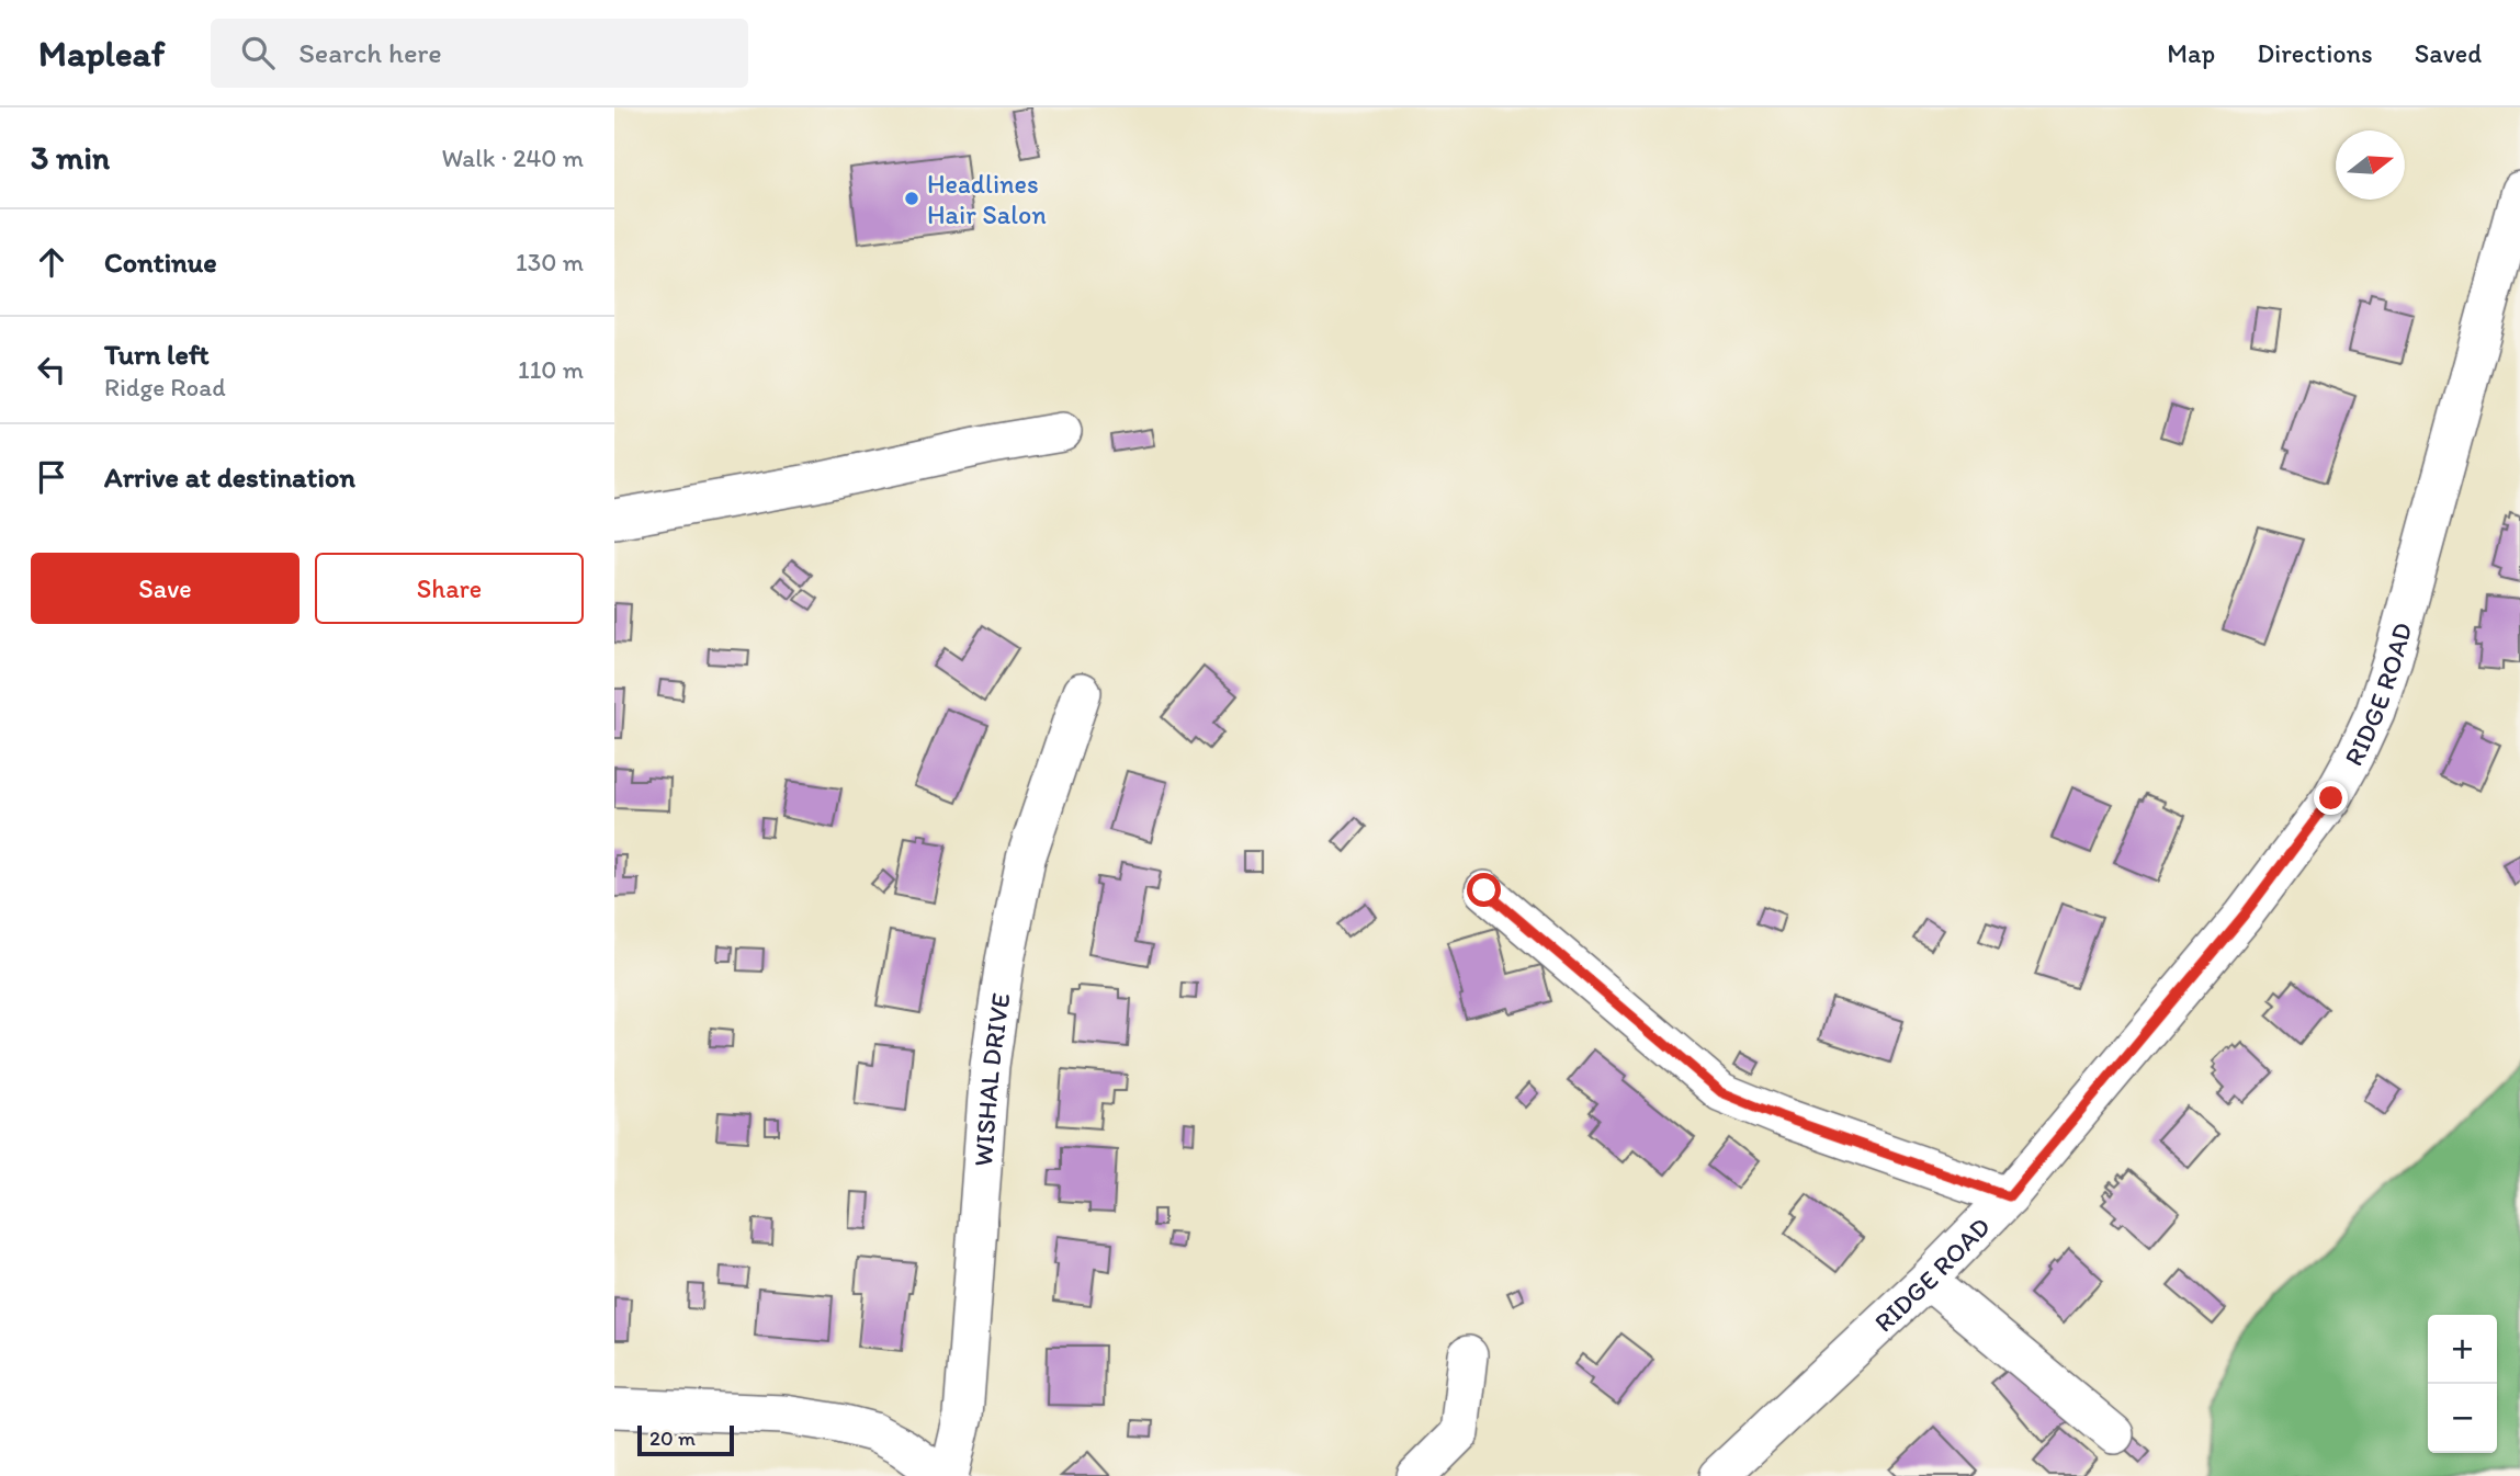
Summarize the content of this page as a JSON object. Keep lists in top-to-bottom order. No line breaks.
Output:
{"streets":{"street":["RIDGE ROAD","WISHAL DRIVE"]},"places":["Headlines Hair Salon"],"scale_bar":"20 m","north":"right","page":{"header":"Mapleaf","search":"Search here","nav":["Map","Directions","Saved"],"heading":["3 min","Walk · 240 m"],"list":[["Continue","130 m"],["Turn left","Ridge Road","110 m"],"Arrive at destination"],"buttons":["Save","Share"],"map_buttons":["+","−"],"scale":"20 m"}}
